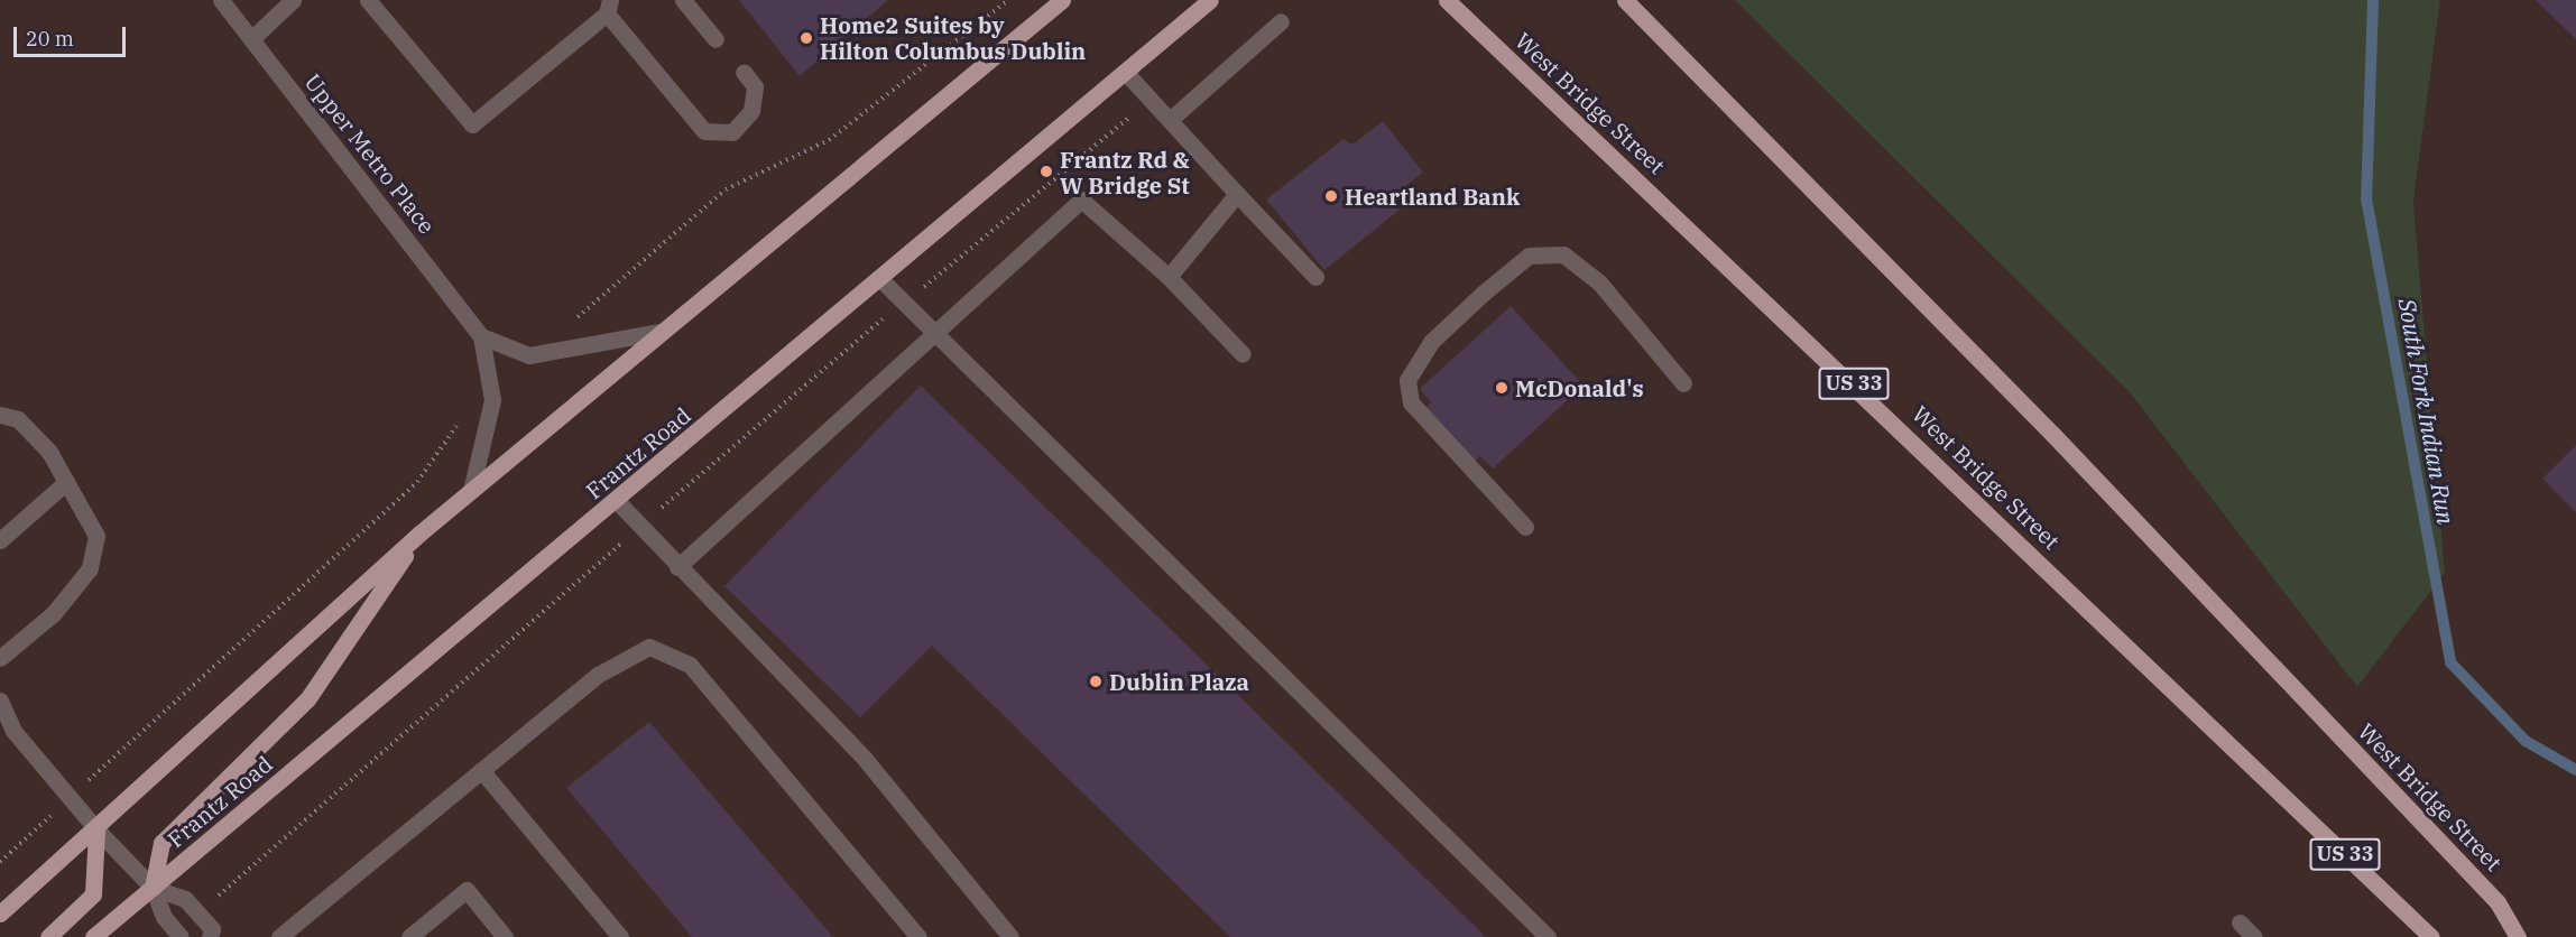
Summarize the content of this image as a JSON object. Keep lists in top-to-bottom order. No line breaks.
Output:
{"streets":{"main road":["West Bridge Street","US 33","Frantz Road"],"street":["Upper Metro Place"]},"water":["South Fork Indian Run"],"places":["Home2 Suites by Hilton Columbus Dublin","Frantz Rd & W Bridge St","Heartland Bank","McDonald's","Dublin Plaza"],"scale_bar":"20 m"}
